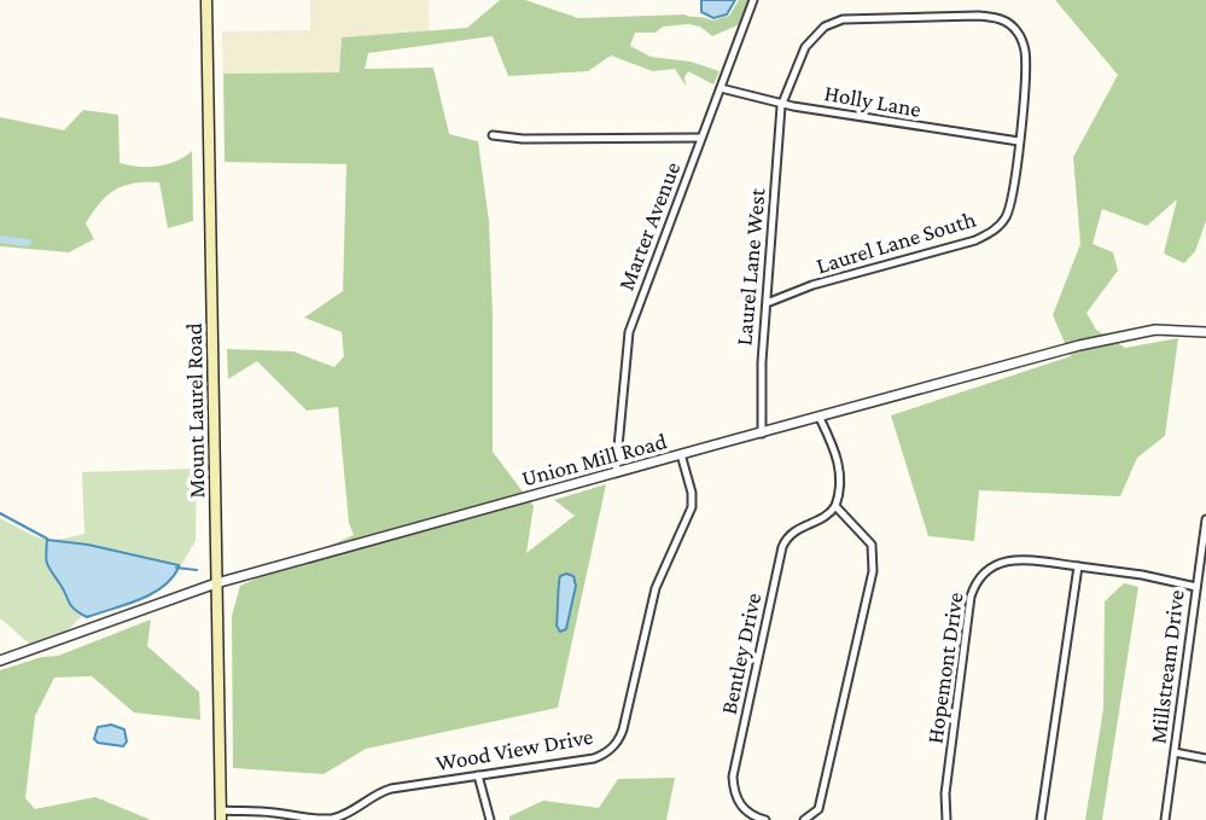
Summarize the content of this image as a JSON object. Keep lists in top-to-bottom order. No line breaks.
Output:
{"streets":{"main road":["Mount Laurel Road"],"street":["Holly Lane","Marter Avenue","Laurel Lane South","Laurel Lane West","Union Mill Road","Bentley Drive","Millstream Drive","Hopemont Drive","Wood View Drive"]},"crossings":[["Holly Lane","Marter Avenue"],["Holly Lane","Laurel Lane South"],["Holly Lane","Laurel Lane West"],["Marter Avenue","Union Mill Road"],["Laurel Lane South","Laurel Lane West"],["Laurel Lane West","Union Mill Road"],["Mount Laurel Road","Union Mill Road"],["Mount Laurel Road","Wood View Drive"],["Union Mill Road","Wood View Drive"],["Millstream Drive","Hopemont Drive"]]}
